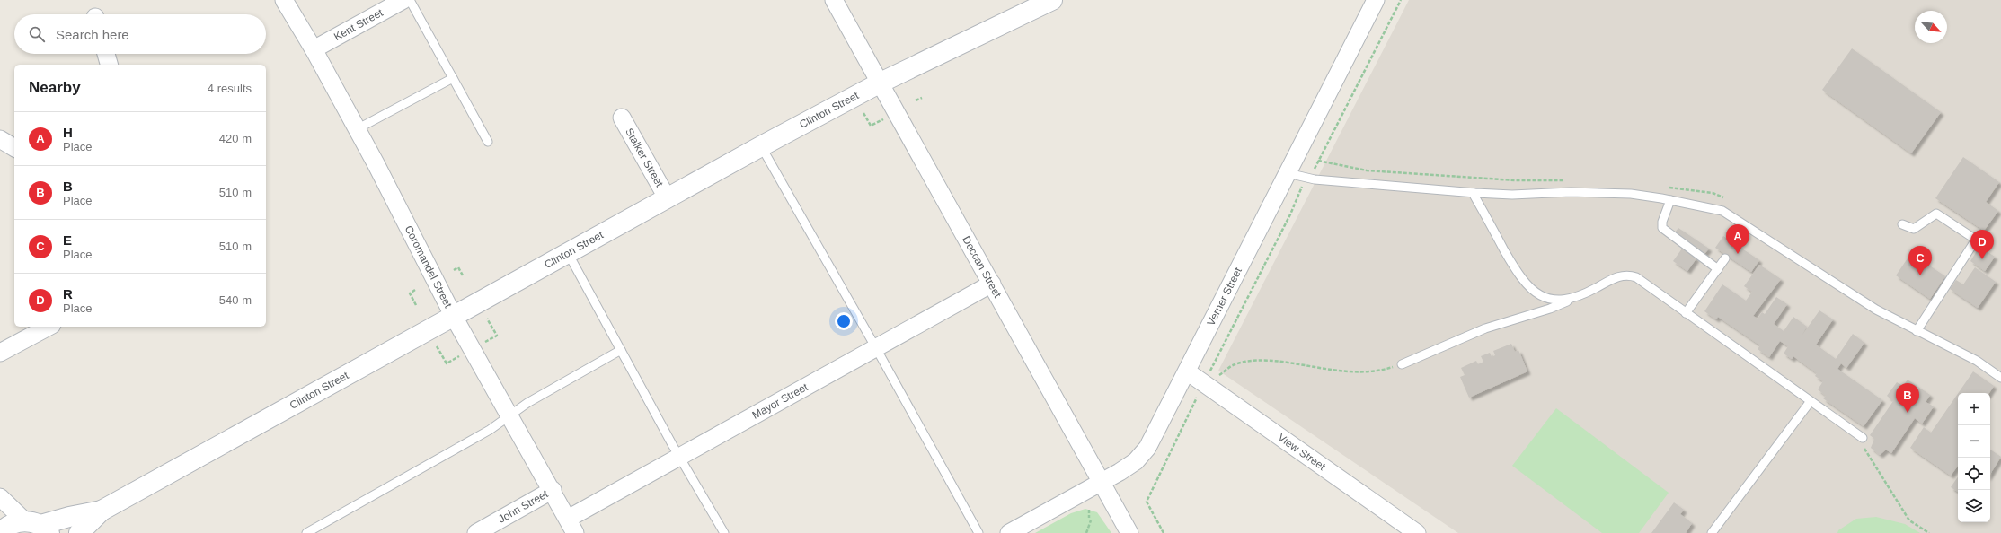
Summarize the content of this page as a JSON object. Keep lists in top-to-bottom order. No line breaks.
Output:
{"streets":{"street":["Kent Street","Clinton Street","Stalker Street","Deccan Street","Coromandel Street","Verner Street","Mayor Street","View Street","John Street"]},"crossings":[["Kent Street","Coromandel Street"],["Clinton Street","Stalker Street"],["Clinton Street","Deccan Street"],["Clinton Street","Coromandel Street"],["Deccan Street","Verner Street"],["Deccan Street","Mayor Street"],["Coromandel Street","Mayor Street"],["Coromandel Street","John Street"],["Verner Street","View Street"]],"north":"bottom right","page":{"search":"Search here","heading":["Nearby","4 results"],"list":[{"mark":"A","name":"H","note":"Place","value":"420 m"},{"mark":"B","name":"B","note":"Place","value":"510 m"},{"mark":"C","name":"E","note":"Place","value":"510 m"},{"mark":"D","name":"R","note":"Place","value":"540 m"}],"pins":["A","D","C","B"],"map_buttons":["+","−"]}}
